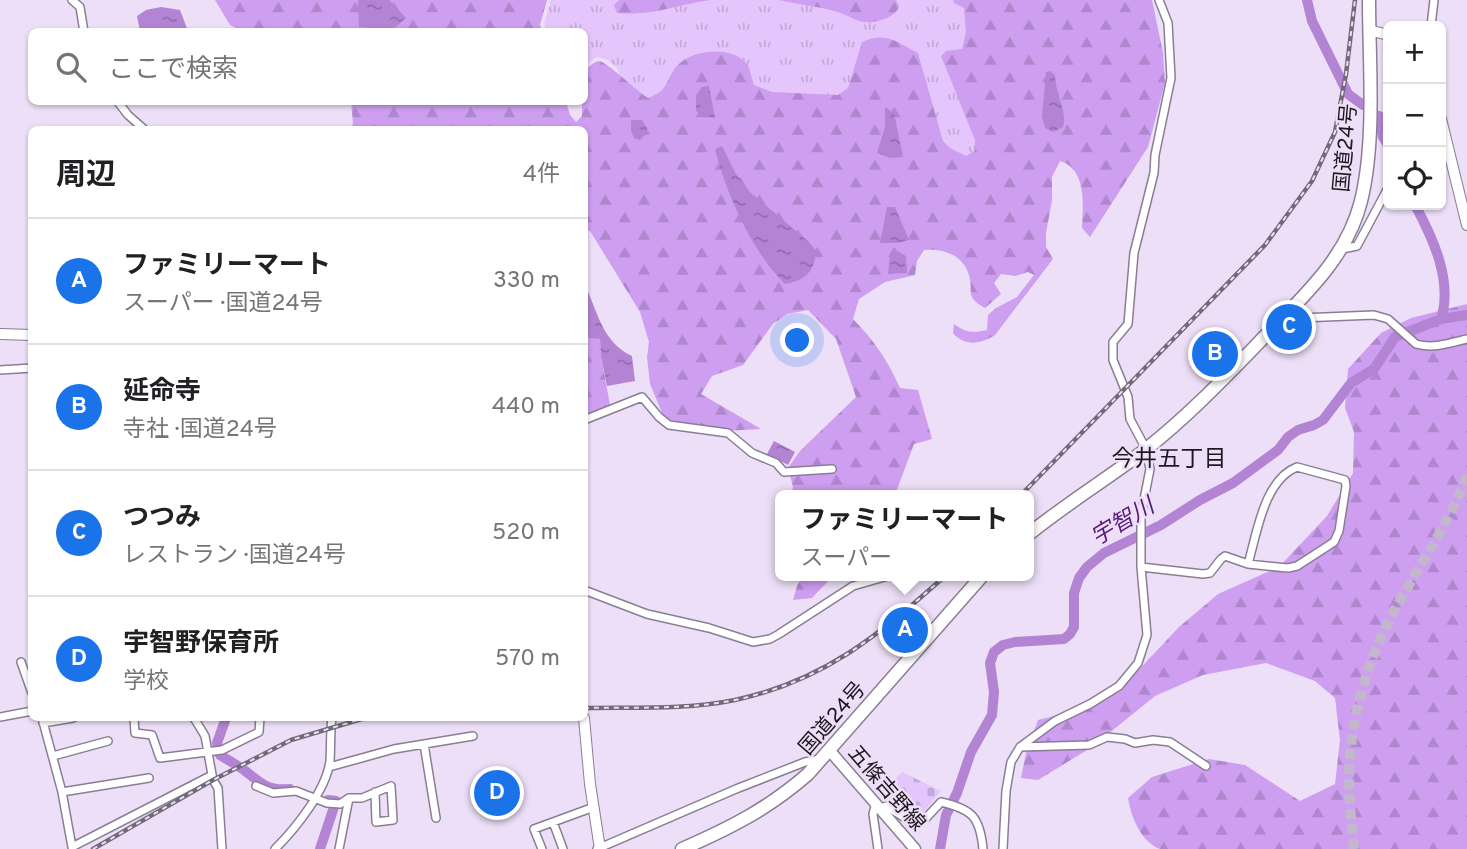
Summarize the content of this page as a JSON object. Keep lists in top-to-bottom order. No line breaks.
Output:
{"streets":{"highway":["国道24号"],"main road":["五條吉野線"]},"crossings":[["国道24号","五條吉野線"]],"districts":["今井五丁目"],"water":["宇智川"],"page":{"map_buttons":["+","−"],"search":"ここで検索","heading":["周辺","4件"],"list":[{"mark":"A","name":"ファミリーマート","note":"スーパー · 国道24号","value":"330 m"},{"mark":"B","name":"延命寺","note":"寺社 · 国道24号","value":"440 m"},{"mark":"C","name":"つつみ","note":"レストラン · 国道24号","value":"520 m"},{"mark":"D","name":"宇智野保育所","note":"学校","value":"570 m"}],"pins":["C","B","A","D"],"popup":["ファミリーマート","スーパー"]}}
